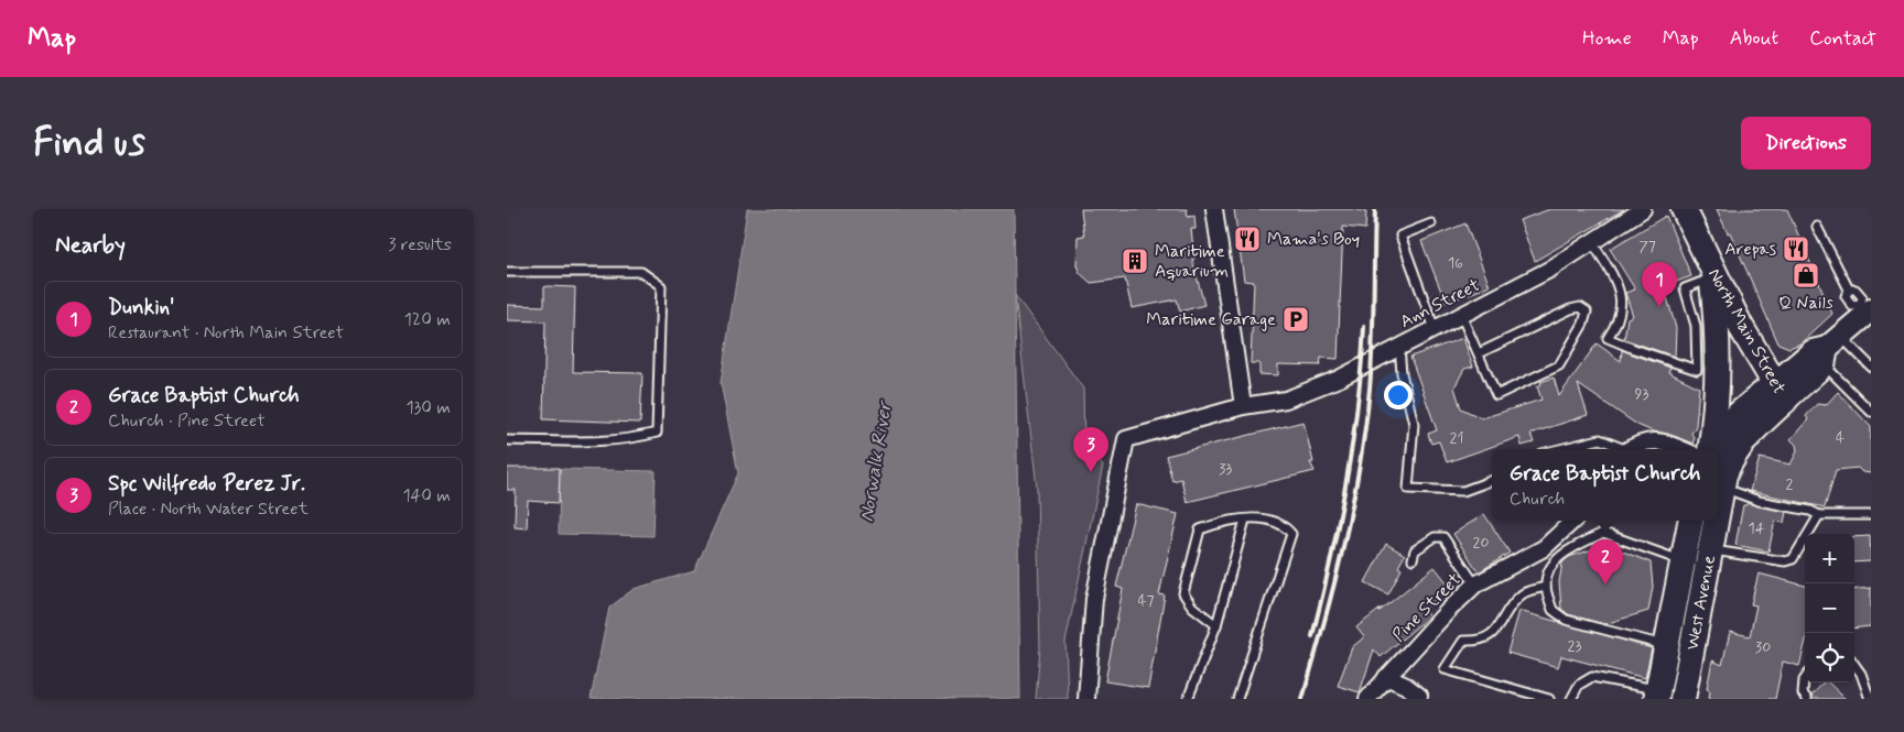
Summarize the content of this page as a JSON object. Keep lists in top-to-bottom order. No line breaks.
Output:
{"streets":{"main road":["North Main Street","West Avenue"],"street":["Ann Street","Pine Street"]},"crossings":[["North Main Street","West Avenue"]],"water":["Norwalk River"],"places":{"restaurant":["Mama's Boy","Arepas"],"building":["Maritime Aquarium"],"shop":["Q Nails"],"parking":["Maritime Garage"]},"house_numbers":["77","16","93","21","4","33","2","14","20","47","23","30"],"page":{"header":"Map","nav":["Home","Map","About","Contact"],"buttons":"Directions","title":"Find us","heading":["Nearby","3 results"],"pins":["1","3","2"],"list":[{"mark":"1","name":"Dunkin'","note":"Restaurant · North Main Street","value":"120 m"},{"mark":"2","name":"Grace Baptist Church","note":"Church · Pine Street","value":"130 m"},{"mark":"3","name":"Spc Wilfredo Perez Jr.","note":"Place · North Water Street","value":"140 m"}],"popup":["Grace Baptist Church","Church"],"map_buttons":["+","−"]}}
